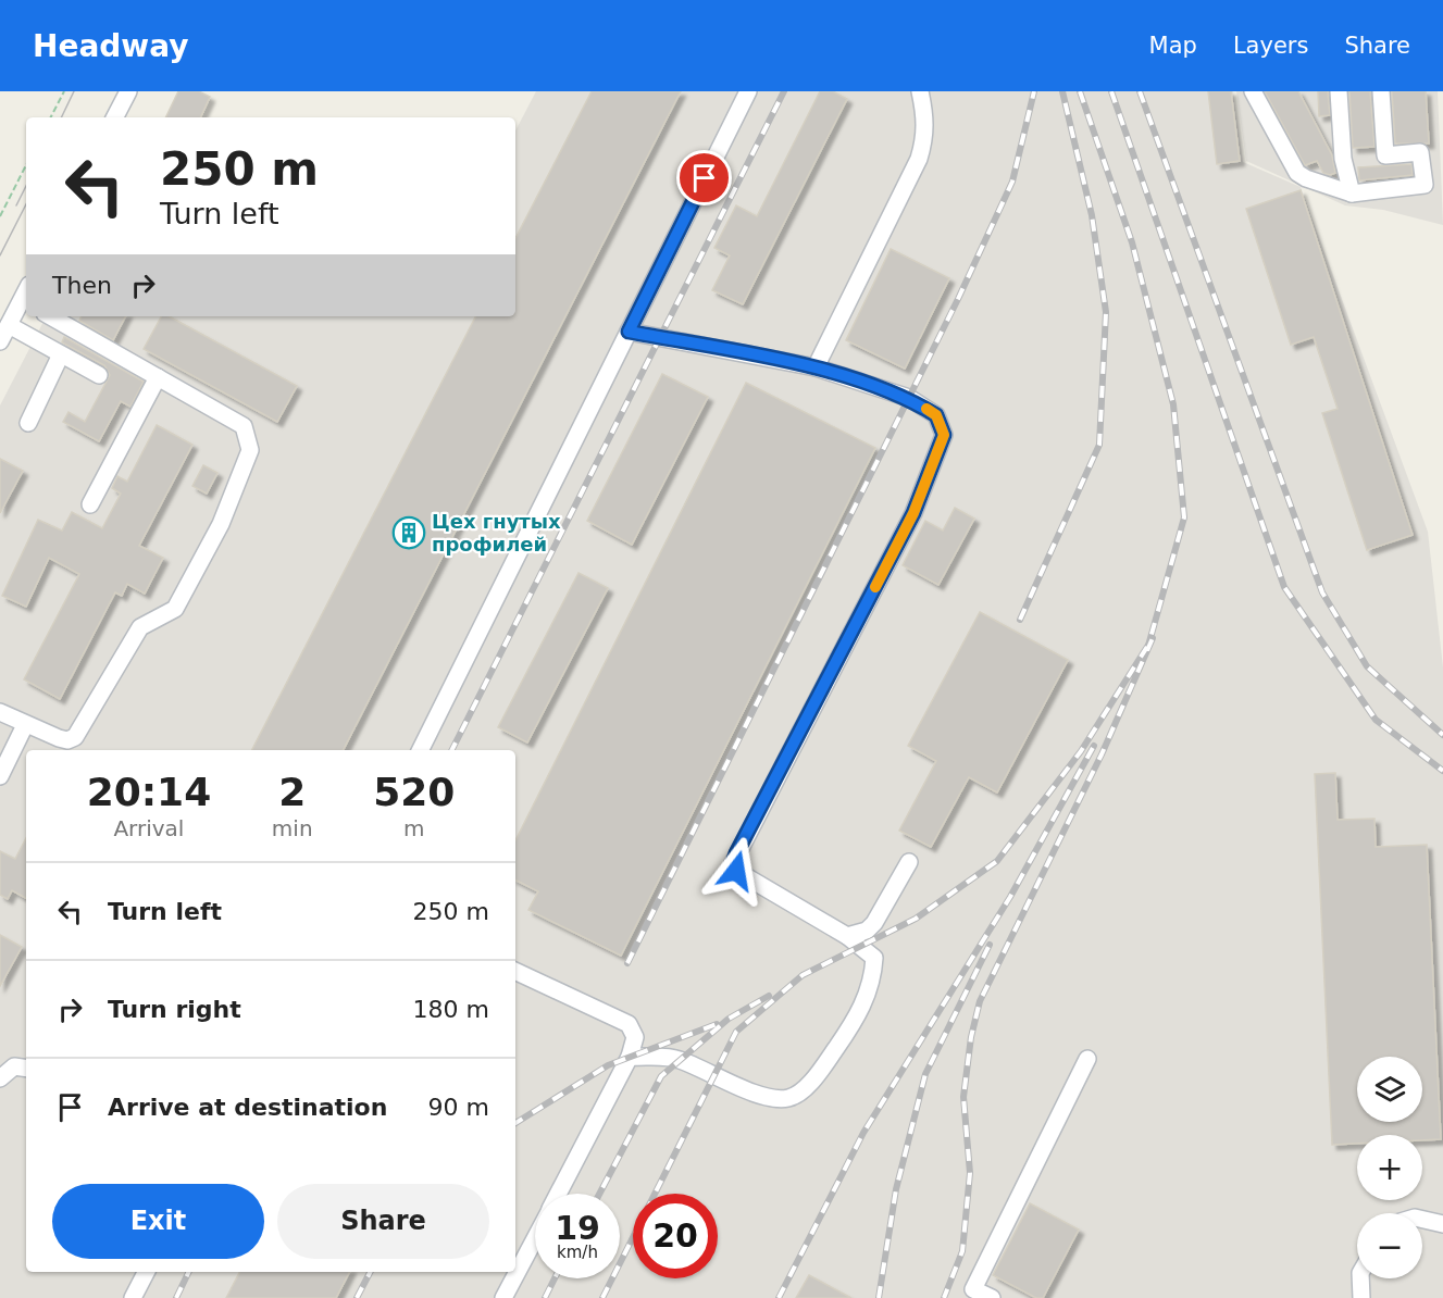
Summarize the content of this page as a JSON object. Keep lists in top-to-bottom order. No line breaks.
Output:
{"places":{"building":["Цех гнутых профилей"]},"page":{"header":"Headway","nav":["Map","Layers","Share"],"turn":["250 m","Turn left"],"then":"Then","eta":["20:14","Arrival","2","min","520","m"],"list":[{"name":"Turn left","value":"250 m"},{"name":"Turn right","value":"180 m"},{"name":"Arrive at destination","value":"90 m"}],"map_buttons":["+","−"],"buttons":["Exit","Share"],"speed":"19 km/h","limit":"20"}}
